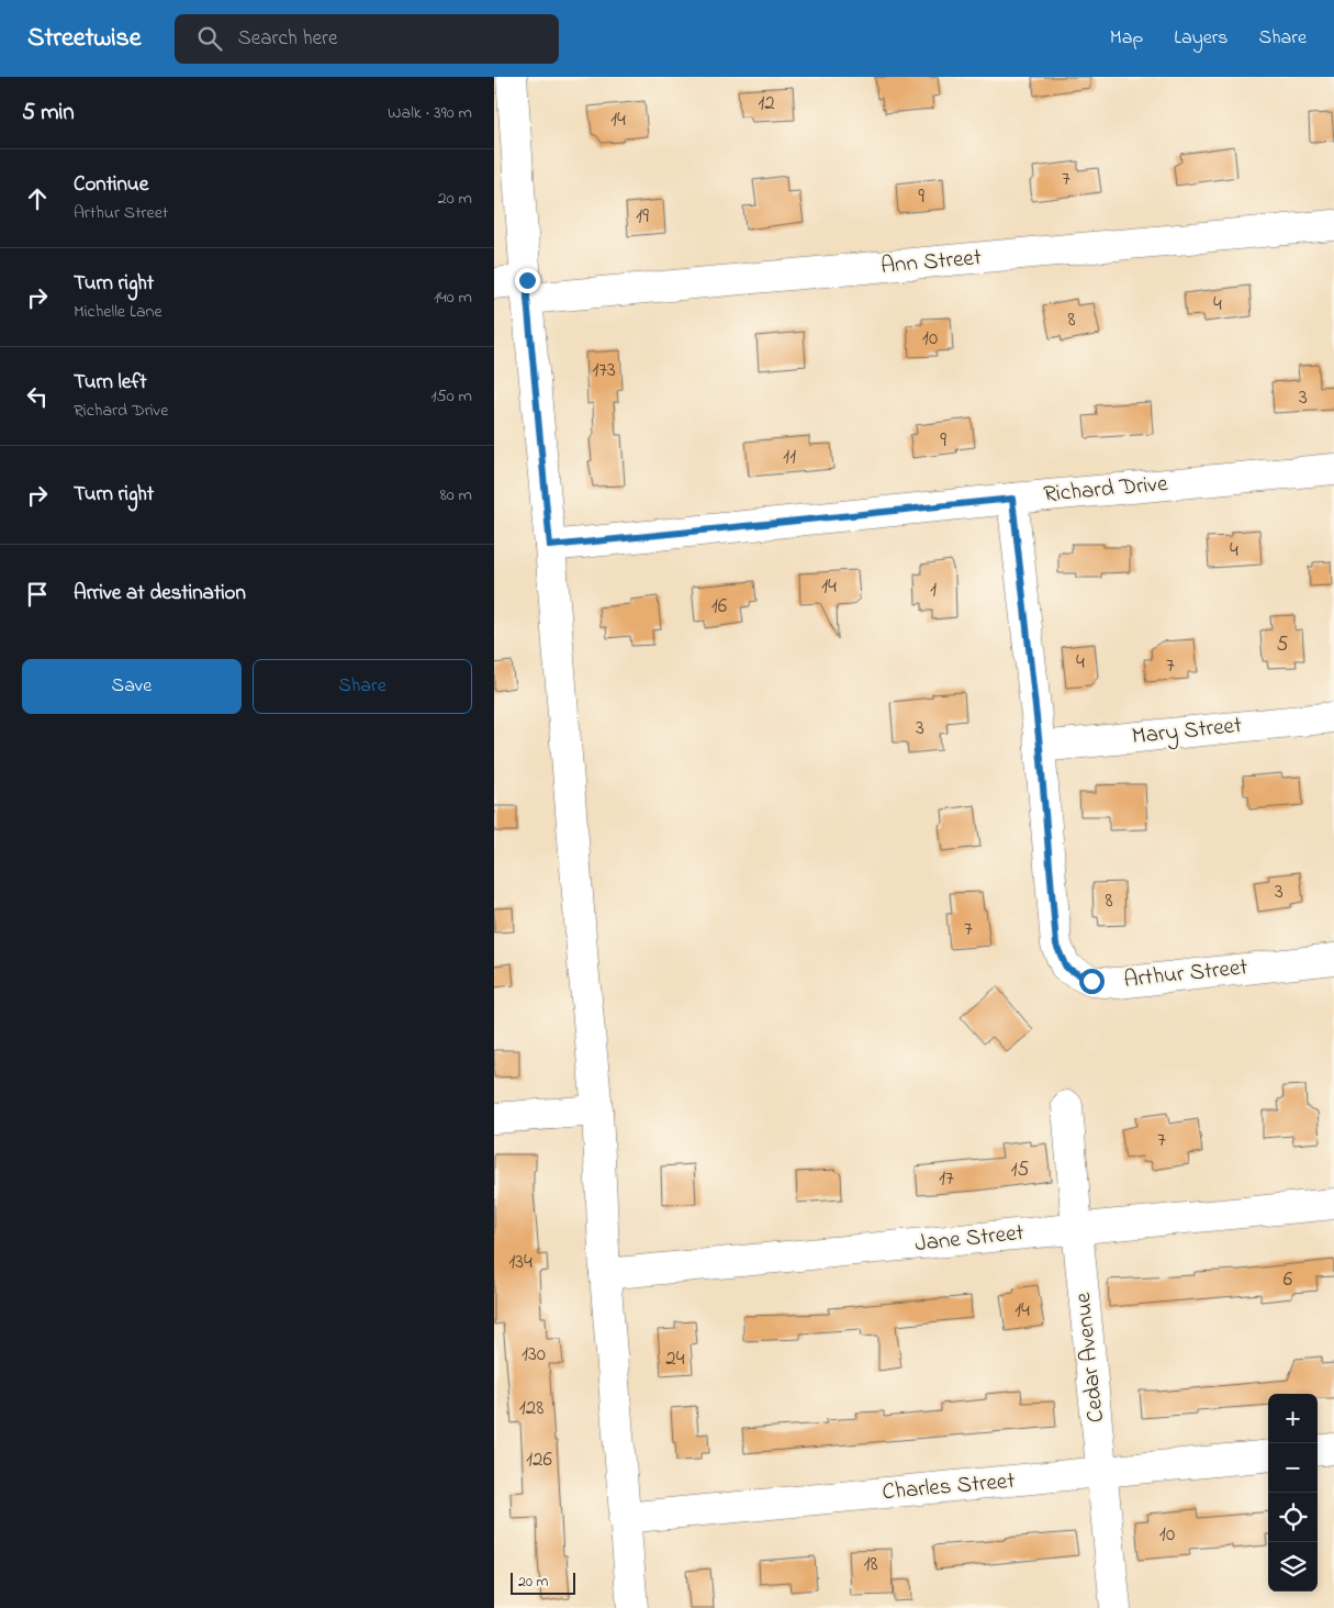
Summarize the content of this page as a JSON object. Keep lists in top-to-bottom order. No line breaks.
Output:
{"streets":{"street":["Ann Street","Richard Drive","Mary Street","Arthur Street","Jane Street","Cedar Avenue","Charles Street"]},"crossings":[["Mary Street","Arthur Street"],["Jane Street","Cedar Avenue"],["Cedar Avenue","Charles Street"]],"house_numbers":["12","14","7","9","19","4","8","10","173","3","9","11","4","14","1","16","5","4","7","3","3","8","7","7","15","17","134","6","14","130","24","128","126","10","18"],"scale_bar":"20 m","page":{"header":"Streetwise","search":"Search here","nav":["Map","Layers","Share"],"heading":["5 min","Walk · 390 m"],"list":[["Continue","Arthur Street","20 m"],["Turn right","Michelle Lane","140 m"],["Turn left","Richard Drive","150 m"],["Turn right","80 m"],"Arrive at destination"],"buttons":["Save","Share"],"map_buttons":["+","−"],"scale":"20 m"}}
